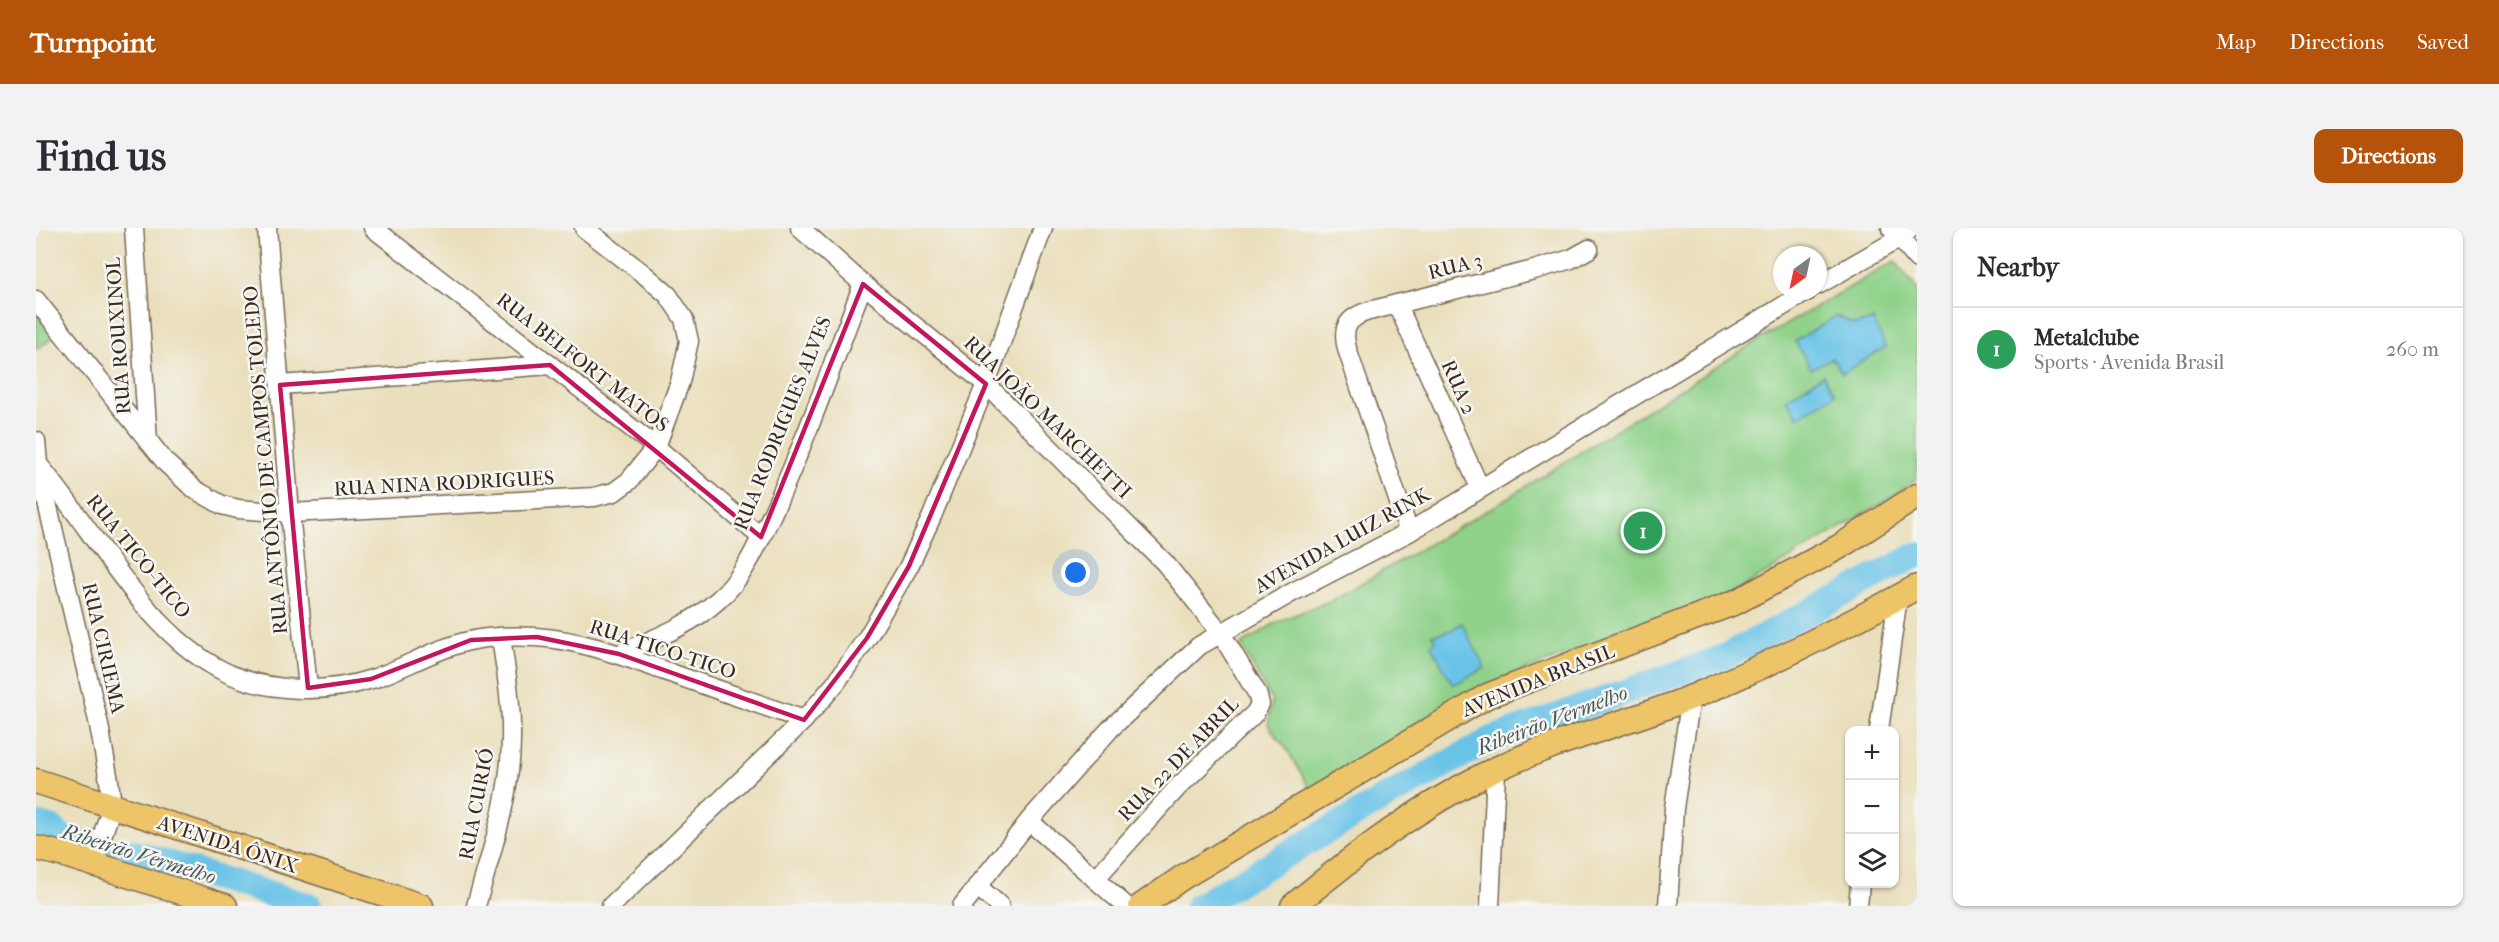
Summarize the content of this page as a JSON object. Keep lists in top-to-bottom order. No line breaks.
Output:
{"streets":{"main road":["AVENIDA BRASIL","AVENIDA ÔNIX"],"street":["RUA 3","RUA ROUXINOL","RUA BELFORT MATOS","RUA 2","RUA JOÃO MARCHETTI","RUA RODRIGUES ALVES","RUA ANTÔNIO DE CAMPOS TOLEDO","RUA NINA RODRIGUES","AVENIDA LUIZ RINK","RUA TICO-TICO","RUA CIRIEMA","RUA 22 DE ABRIL","RUA CURIÓ"]},"crossings":[["RUA 3","RUA 2"],["RUA 3","AVENIDA LUIZ RINK"],["RUA ROUXINOL","RUA NINA RODRIGUES"],["RUA BELFORT MATOS","RUA RODRIGUES ALVES"],["RUA BELFORT MATOS","RUA NINA RODRIGUES"],["RUA 2","AVENIDA LUIZ RINK"],["RUA JOÃO MARCHETTI","RUA RODRIGUES ALVES"],["RUA JOÃO MARCHETTI","AVENIDA LUIZ RINK"],["RUA JOÃO MARCHETTI","RUA 22 DE ABRIL"],["RUA RODRIGUES ALVES","RUA TICO-TICO"],["RUA ANTÔNIO DE CAMPOS TOLEDO","RUA NINA RODRIGUES"],["RUA ANTÔNIO DE CAMPOS TOLEDO","RUA TICO-TICO"],["AVENIDA LUIZ RINK","RUA 22 DE ABRIL"],["RUA TICO-TICO","RUA CIRIEMA"],["RUA TICO-TICO","RUA CURIÓ"],["RUA CIRIEMA","AVENIDA ÔNIX"]],"water":["Ribeirão Vermelho"],"north":"bottom left","page":{"header":"Turnpoint","nav":["Map","Directions","Saved"],"buttons":"Directions","title":"Find us","heading":"Nearby","list":[{"mark":"1","name":"Metalclube","note":"Sports · Avenida Brasil","value":"260 m"}],"pins":"1","map_buttons":["+","−"]}}
